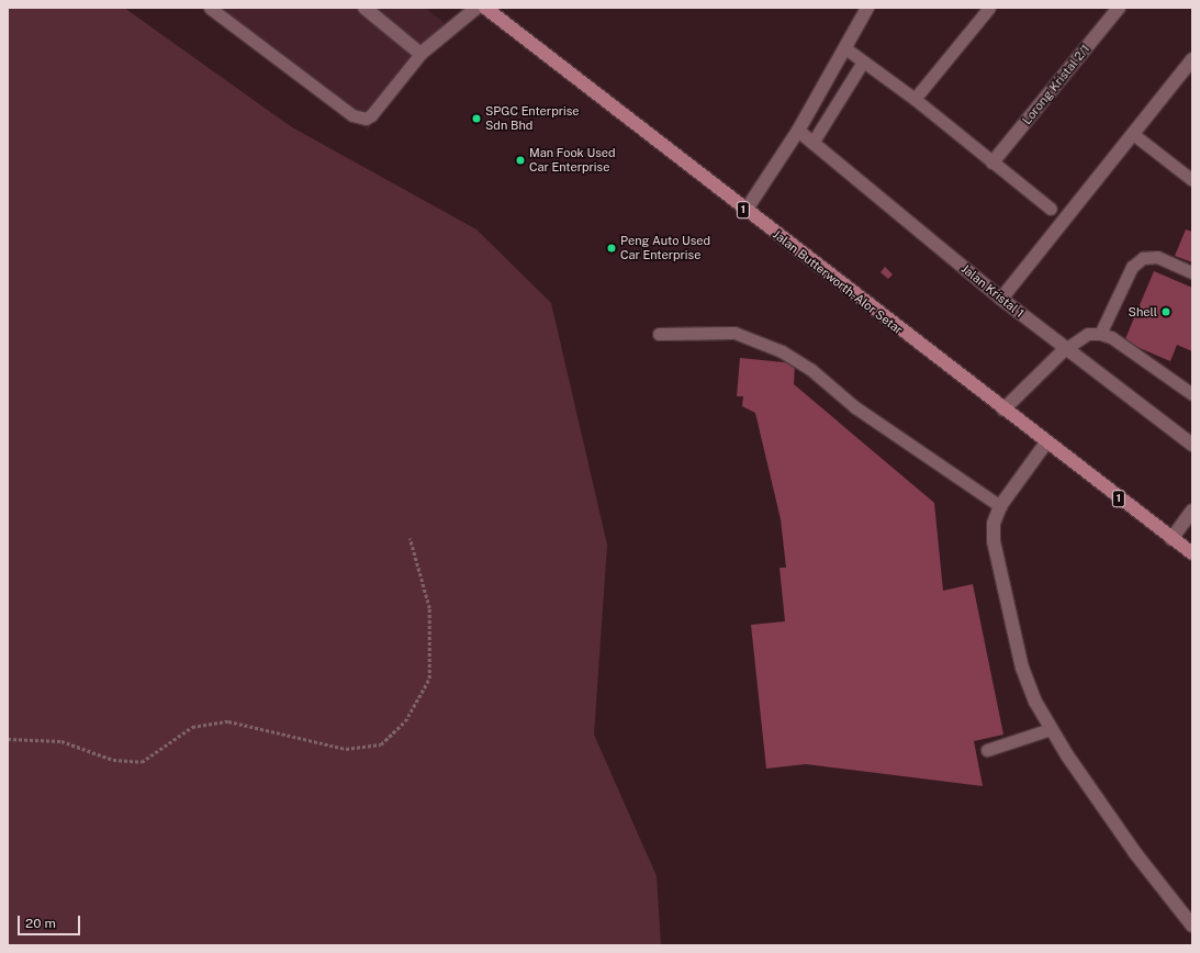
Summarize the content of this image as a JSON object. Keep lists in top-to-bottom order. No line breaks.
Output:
{"streets":{"main road":["1","Jalan Butterworth-Alor Setar"],"street":["Lorong Kristal 2/1","Jalan Kristal 1"]},"places":["SPGC Enterprise Sdn Bhd","Man Fook Used Car Enterprise","Peng Auto Used Car Enterprise","Shell"],"scale_bar":"20 m"}
